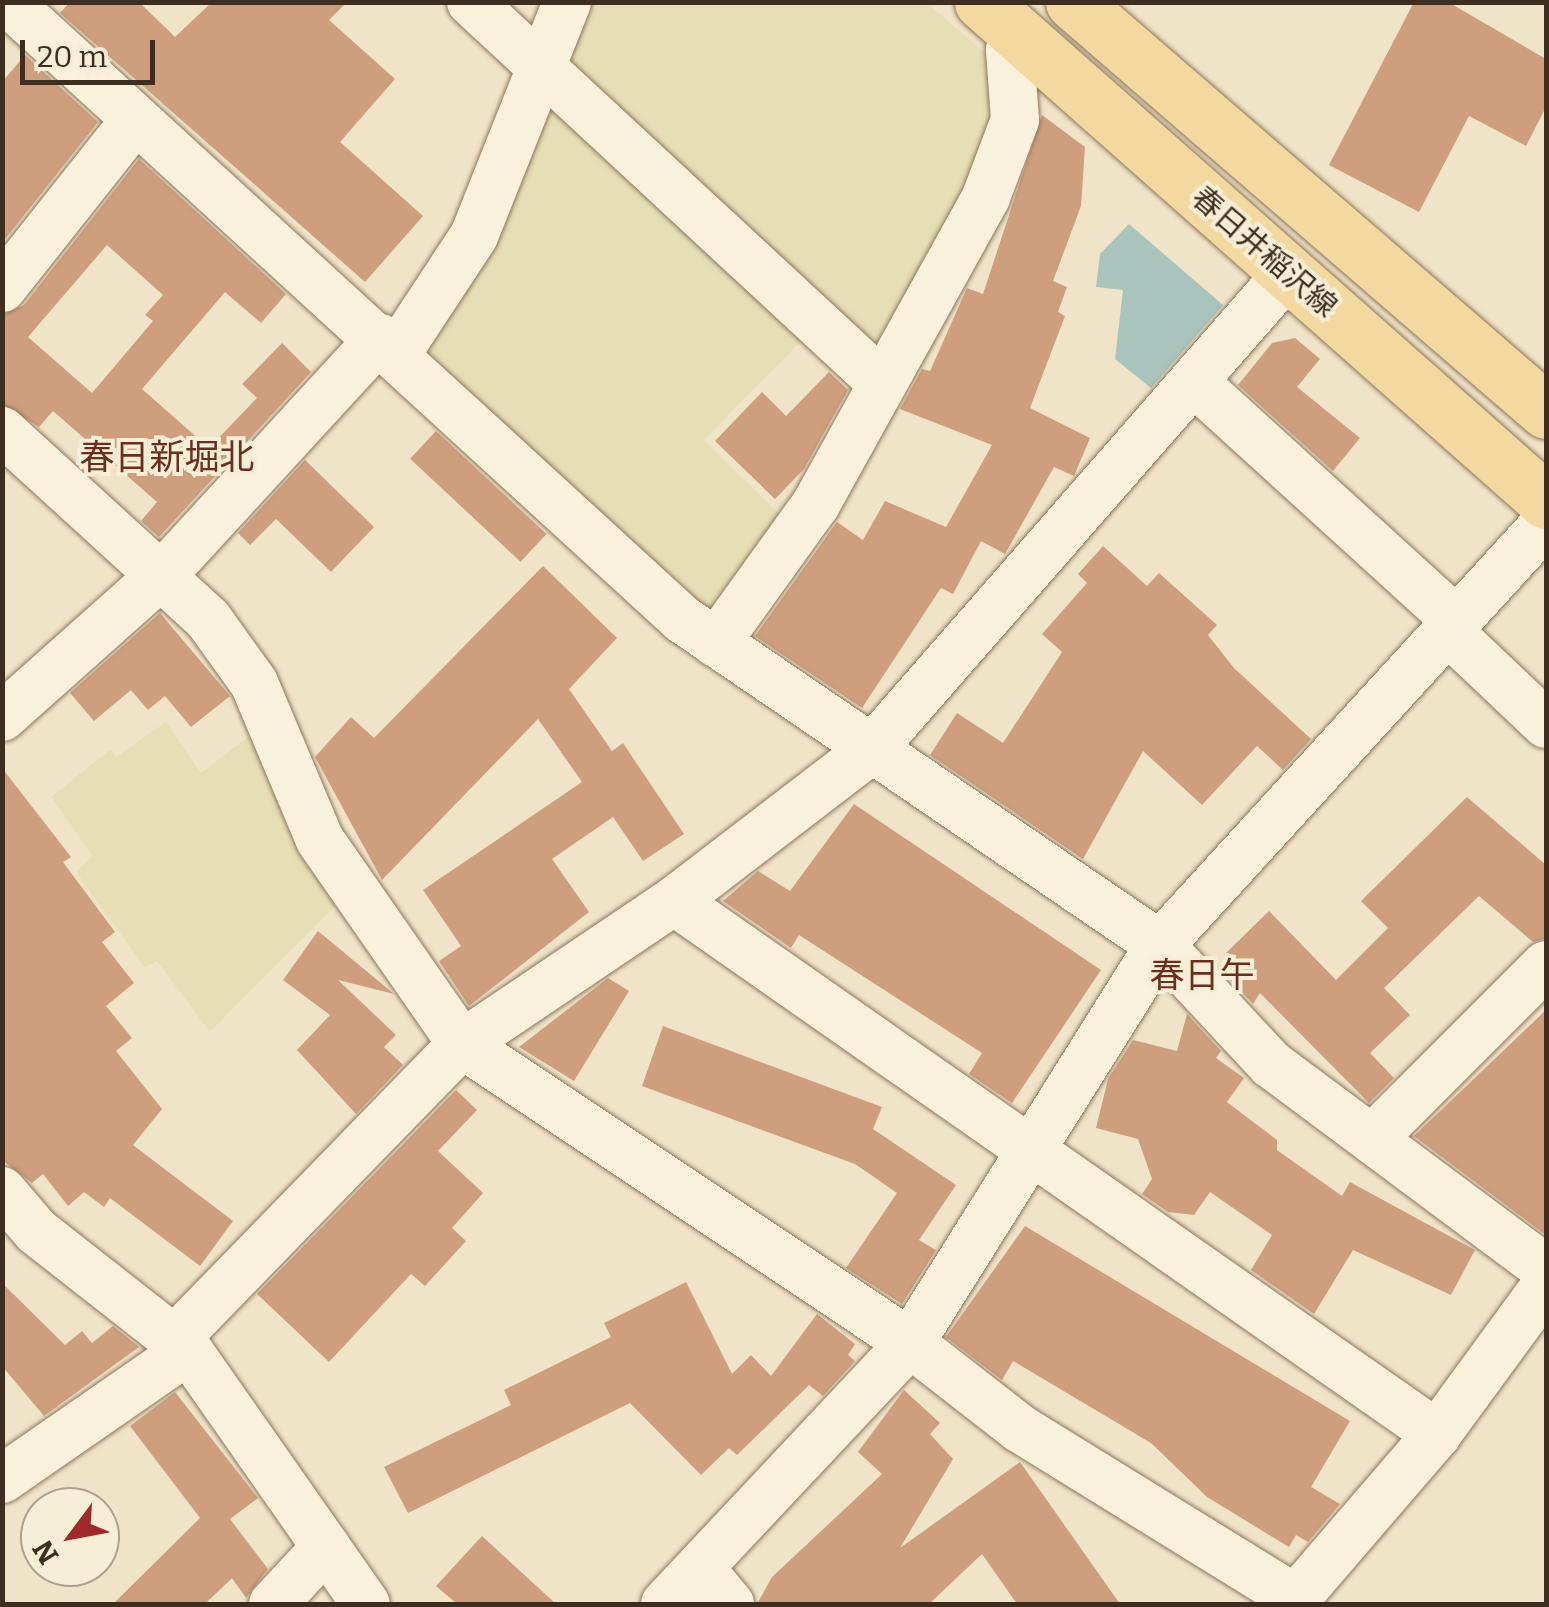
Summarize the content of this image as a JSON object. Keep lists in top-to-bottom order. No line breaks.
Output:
{"streets":{"main road":["春日井稲沢線"]},"districts":["春日新堀北","春日午"],"scale_bar":"20 m","north":"bottom left"}
